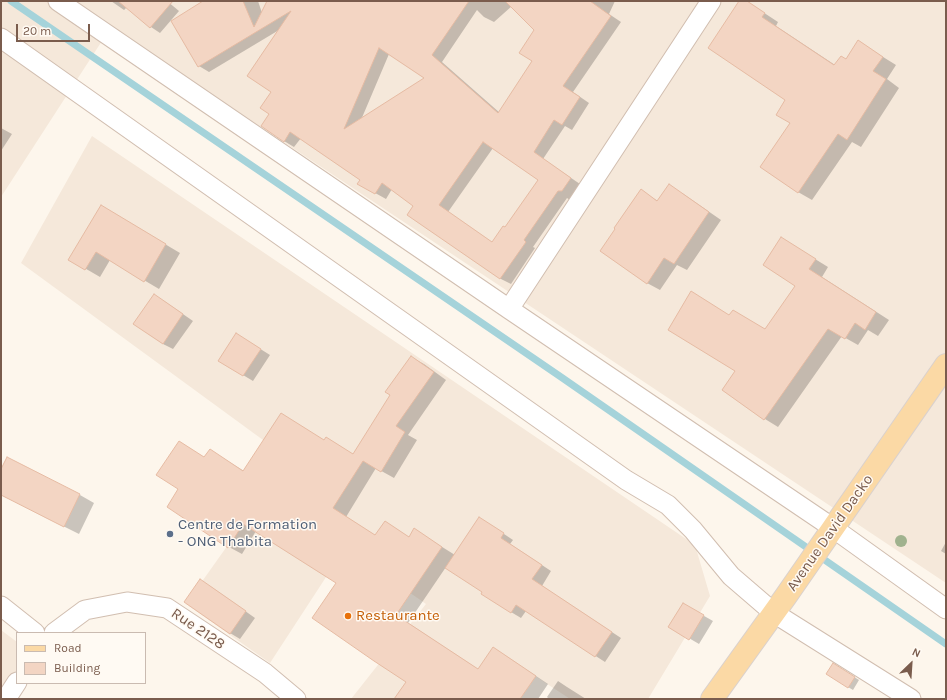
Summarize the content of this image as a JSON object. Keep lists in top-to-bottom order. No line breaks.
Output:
{"streets":{"main road":["Avenue David Dacko"],"street":["Rue 2128"]},"places":["Centre de Formation - ONG Thabita","Restaurante"],"legend":["Road","Building"],"scale_bar":"20 m","north":"top right"}
